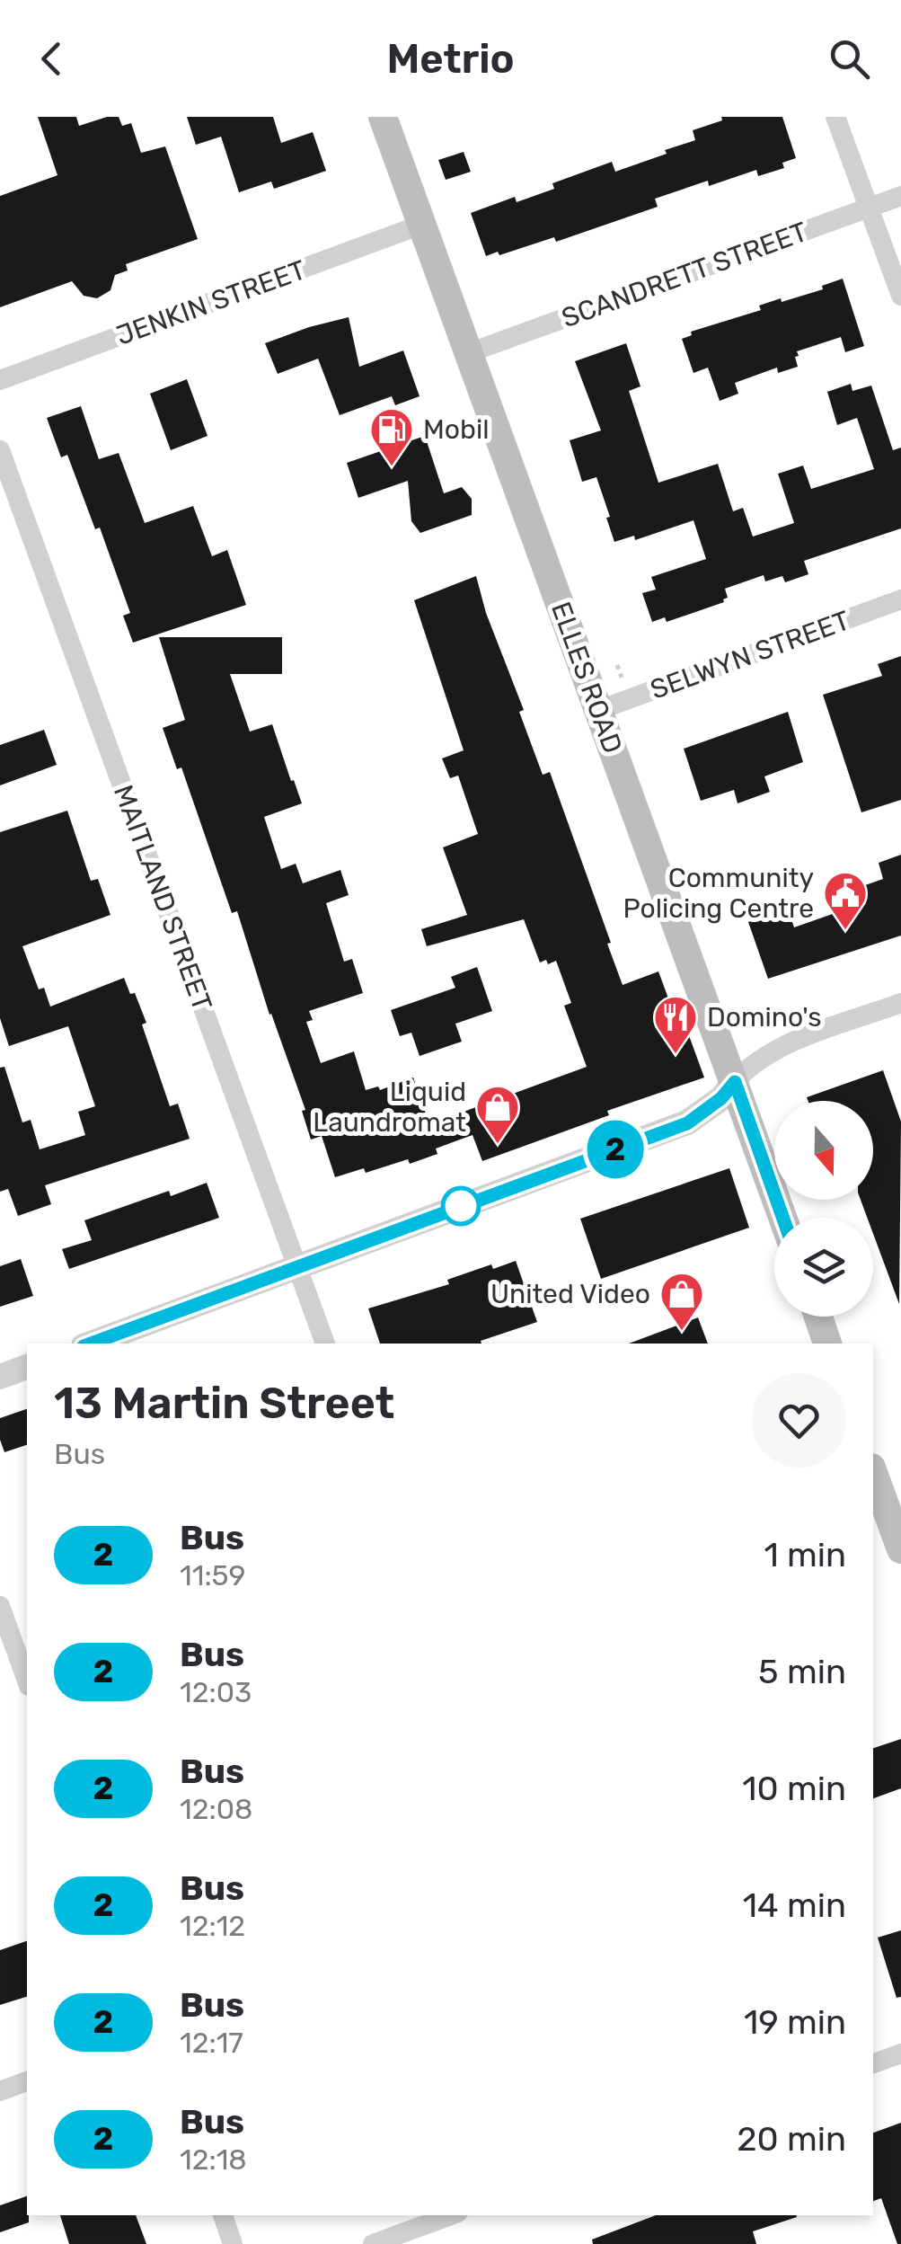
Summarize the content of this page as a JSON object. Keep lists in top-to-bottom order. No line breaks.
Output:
{"streets":{"main road":["ELLES ROAD"],"street":["SCANDRETT STREET","JENKIN STREET","SELWYN STREET","MAITLAND STREET"]},"crossings":[["SCANDRETT STREET","ELLES ROAD"],["JENKIN STREET","ELLES ROAD"],["SELWYN STREET","ELLES ROAD"]],"places":{"fuel station":["Mobil"],"public building":["Community Policing Centre"],"restaurant":["Domino's"],"shop":["Liquid Laundromat","United Video"]},"lines":["bus line 2"],"north":"bottom","page":{"header":"Metrio","on_map":"2","heading":["13 Martin Street","Bus"],"list":[{"mark":"2","name":"Bus","note":"11:59","value":"1 min"},{"mark":"2","name":"Bus","note":"12:03","value":"5 min"},{"mark":"2","name":"Bus","note":"12:08","value":"10 min"},{"mark":"2","name":"Bus","note":"12:12","value":"14 min"},{"mark":"2","name":"Bus","note":"12:17","value":"19 min"},{"mark":"2","name":"Bus","note":"12:18","value":"20 min"}]}}
